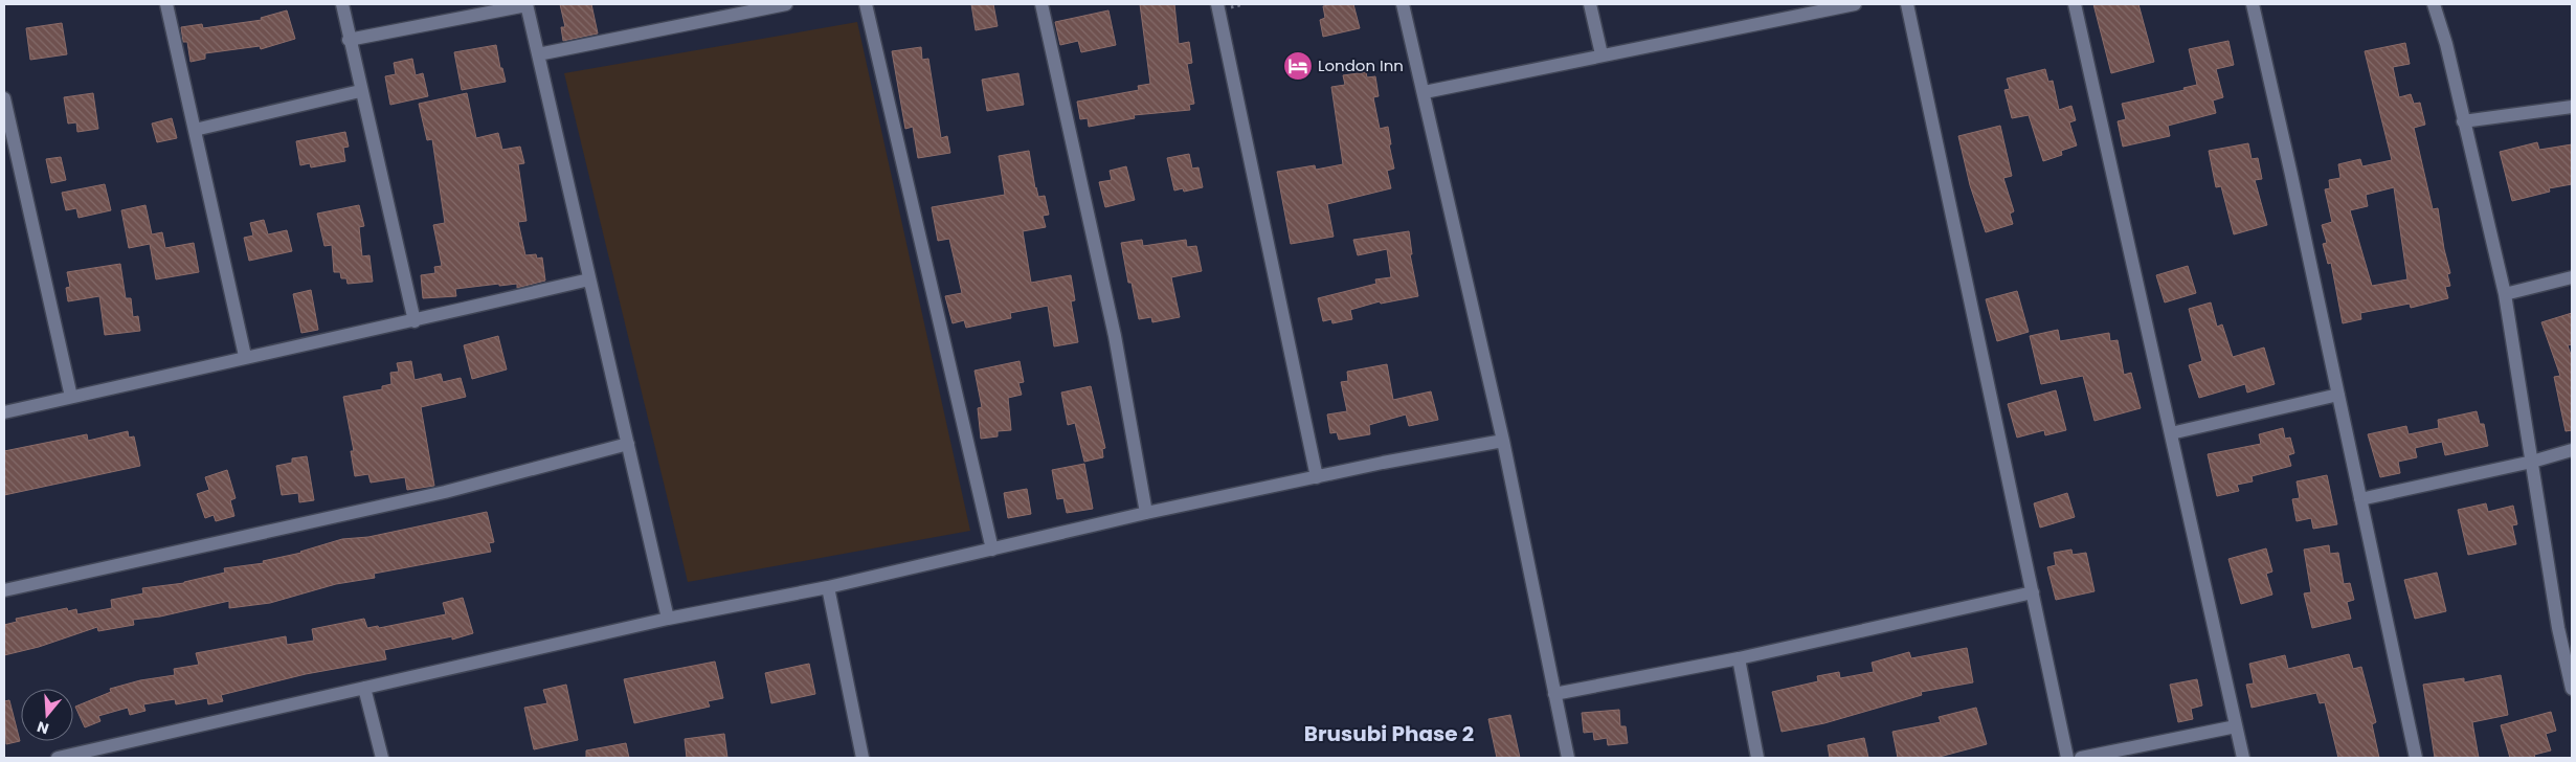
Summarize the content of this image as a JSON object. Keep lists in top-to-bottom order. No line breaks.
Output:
{"districts":["Brusubi Phase 2"],"places":{"hotel":["London Inn"]},"north":"bottom"}
